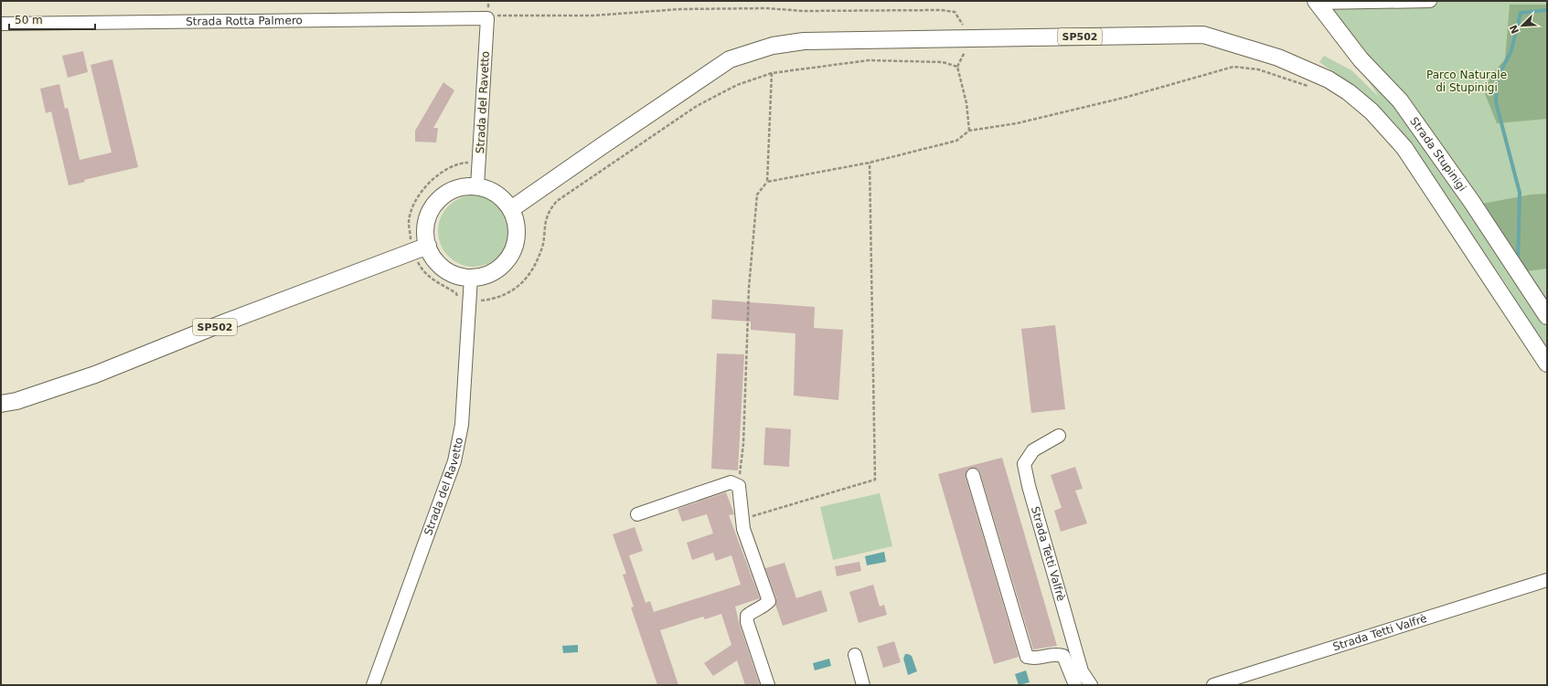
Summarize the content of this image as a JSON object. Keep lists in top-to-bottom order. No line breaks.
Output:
{"streets":{"main road":["SP502","Strada Stupinigi"],"street":["Strada Rotta Palmero","Strada del Ravetto","Strada Tetti Valfrè"]},"crossings":[["Strada Rotta Palmero","Strada del Ravetto"],["SP502","Strada del Ravetto"]],"parks":["Parco Naturale di Stupinigi"],"scale_bar":"50 m","north":"bottom left"}
